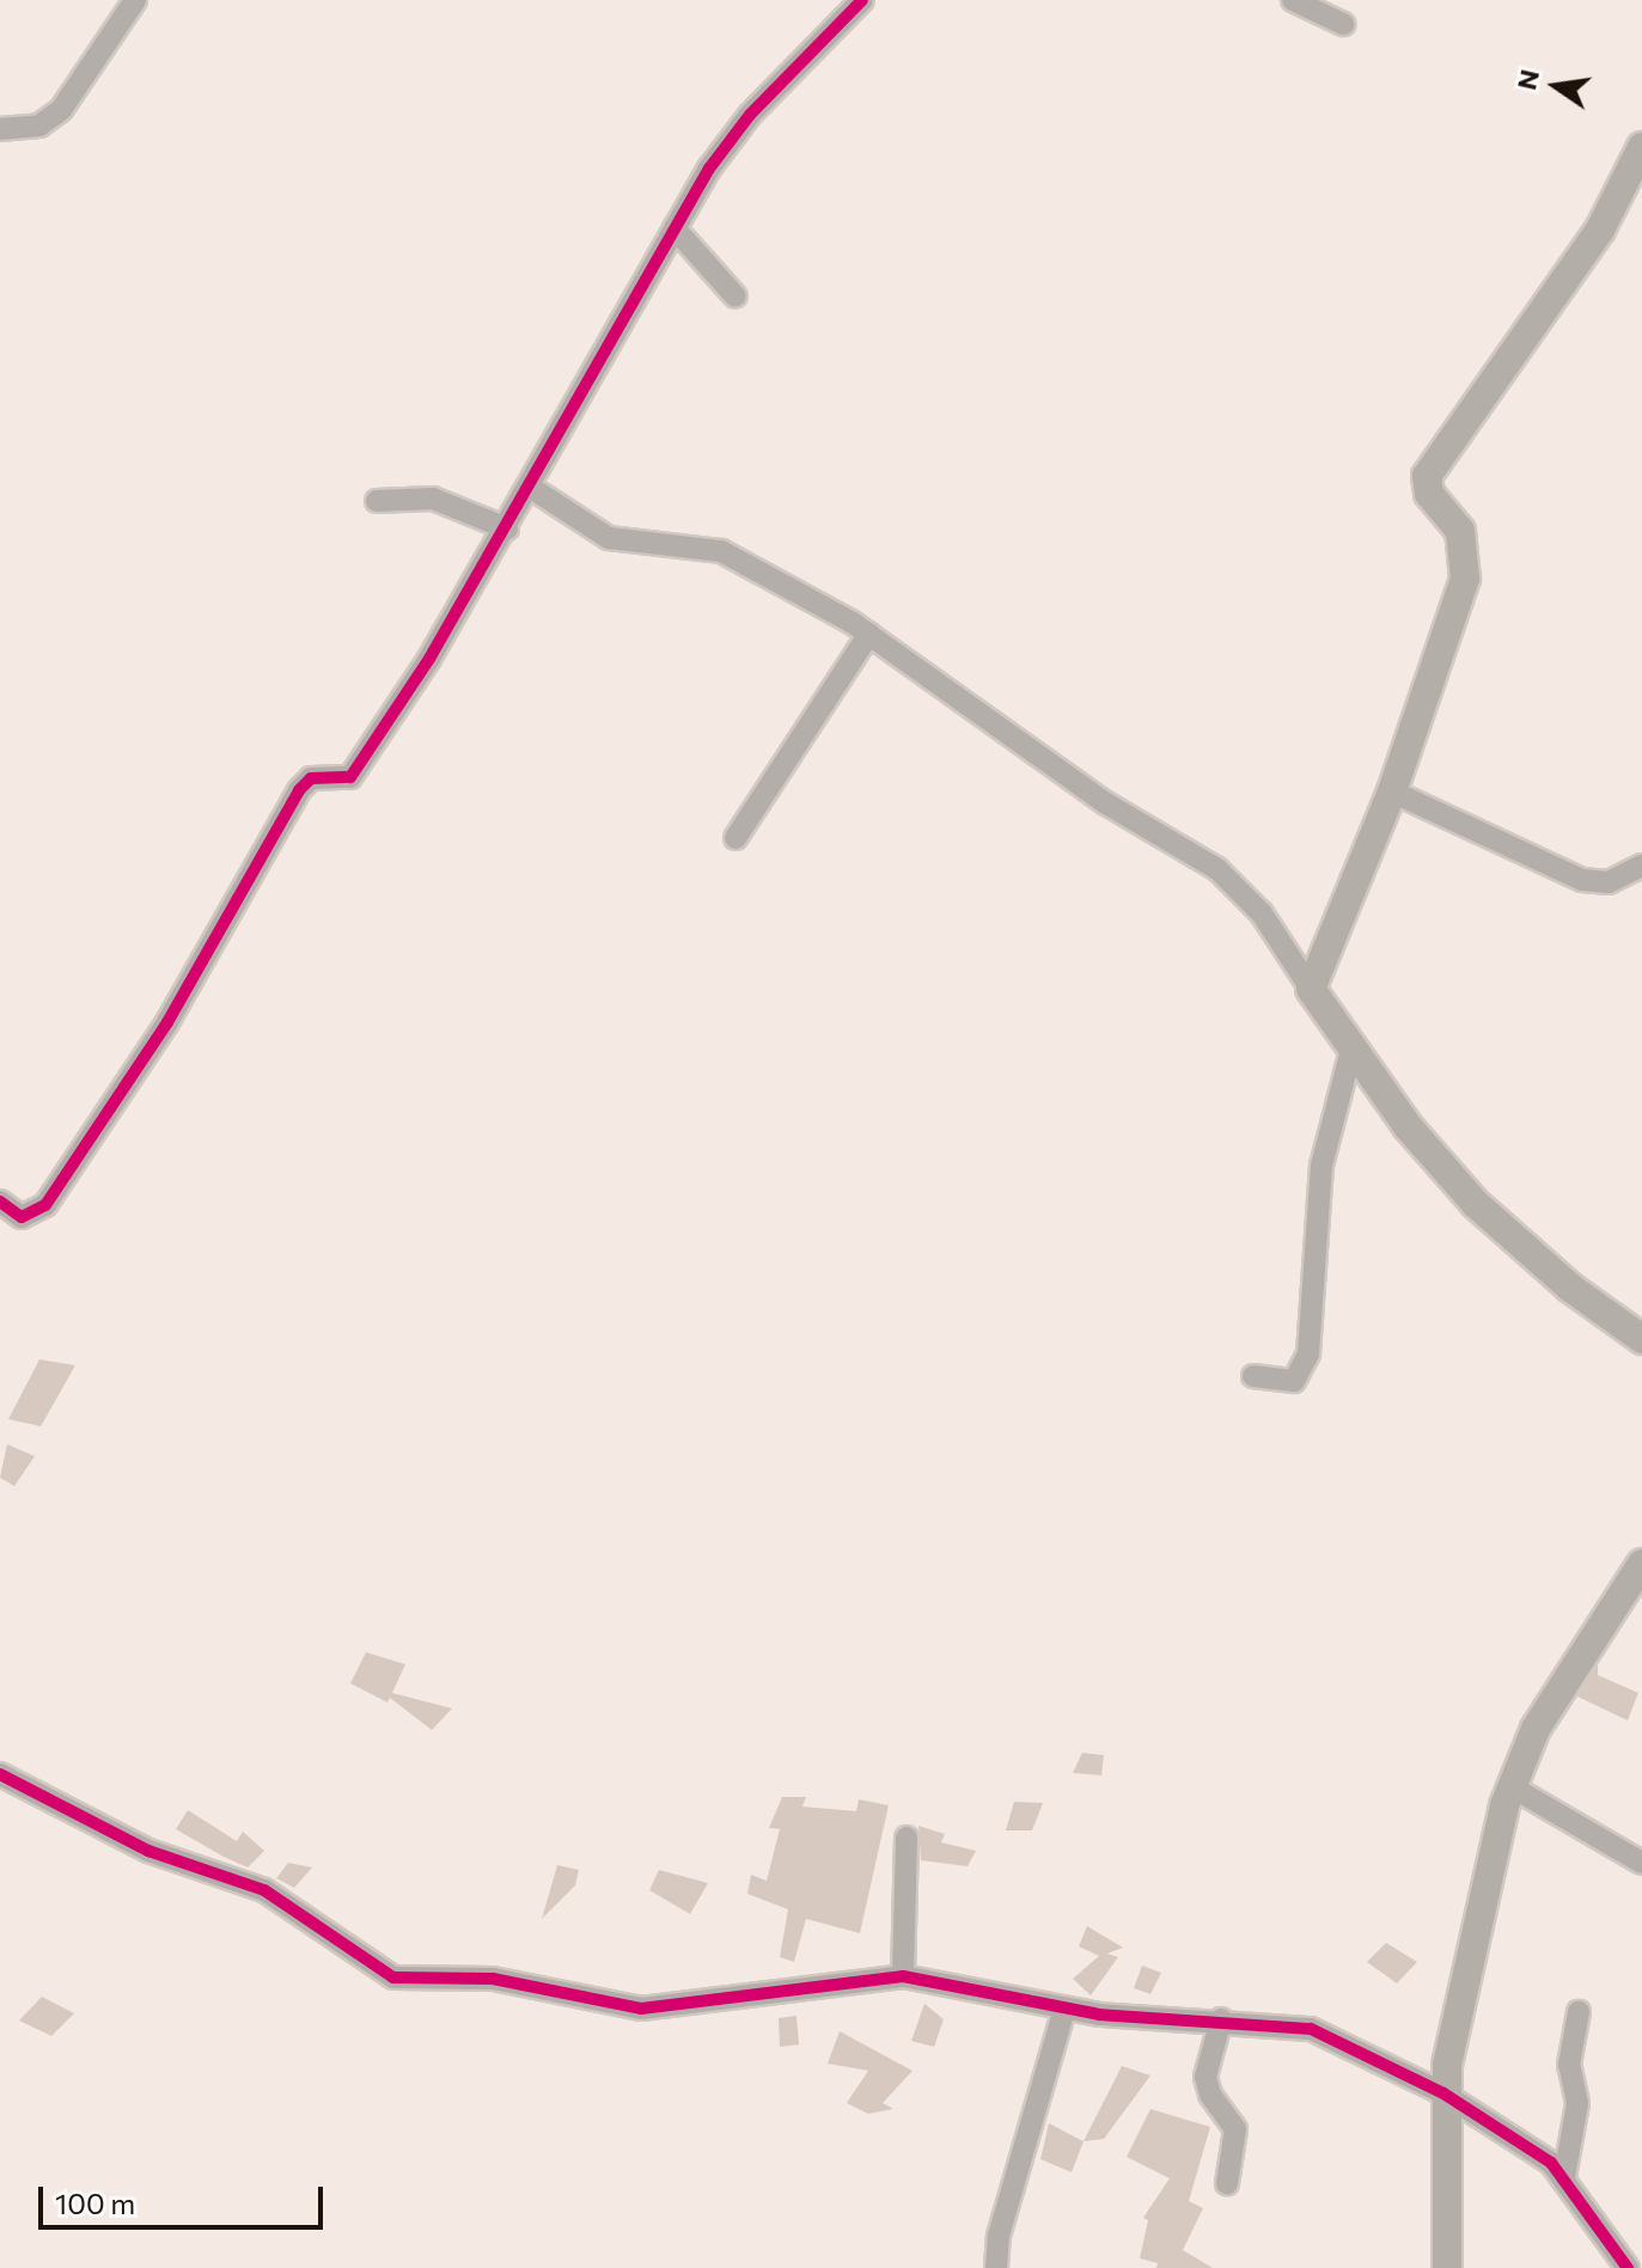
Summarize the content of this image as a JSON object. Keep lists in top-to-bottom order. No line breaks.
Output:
{"scale_bar":"100 m","north":"left"}
